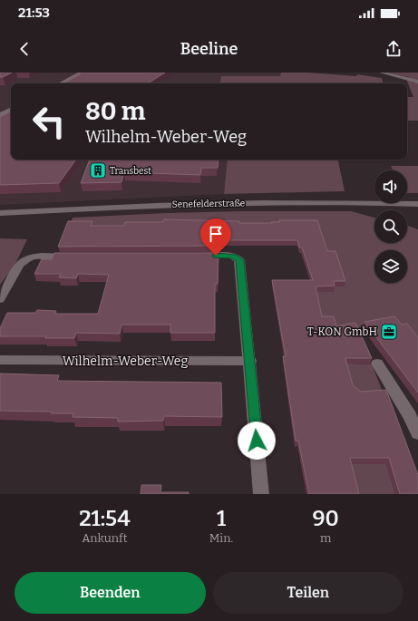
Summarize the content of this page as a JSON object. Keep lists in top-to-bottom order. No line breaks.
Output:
{"streets":{"street":["Senefelderstraße","Wilhelm-Weber-Weg"]},"places":{"building":["Transbest"],"office":["T-KON GmbH"]},"page":{"status":"21:53","header":"Beeline","turn":["80 m","Wilhelm-Weber-Weg"],"eta":["21:54","Ankunft","1","Min.","90","m"],"buttons":["Beenden","Teilen"]}}
